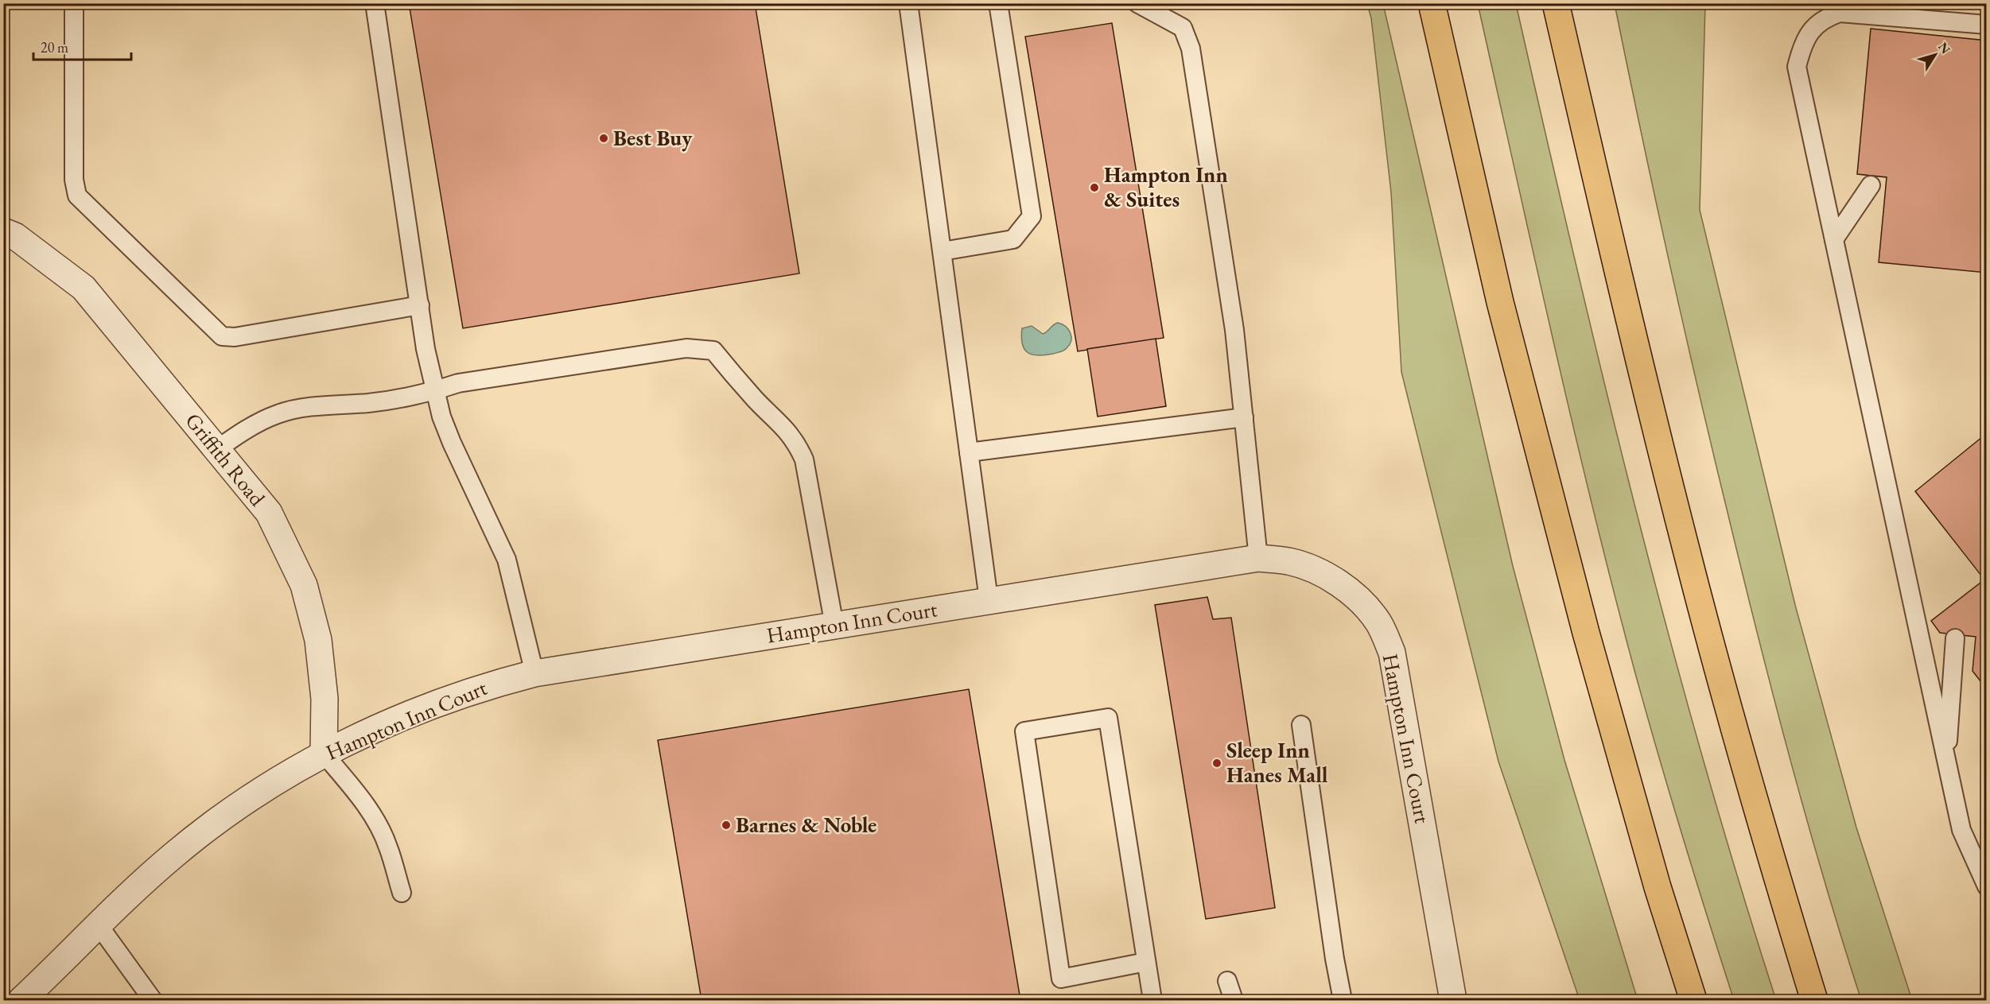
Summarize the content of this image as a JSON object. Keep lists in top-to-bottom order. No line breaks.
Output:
{"streets":{"street":["Griffith Road","Hampton Inn Court"]},"crossings":[["Griffith Road","Hampton Inn Court"]],"places":["Best Buy","Hampton Inn & Suites","Sleep Inn Hanes Mall","Barnes & Noble"],"scale_bar":"20 m","north":"top right"}
